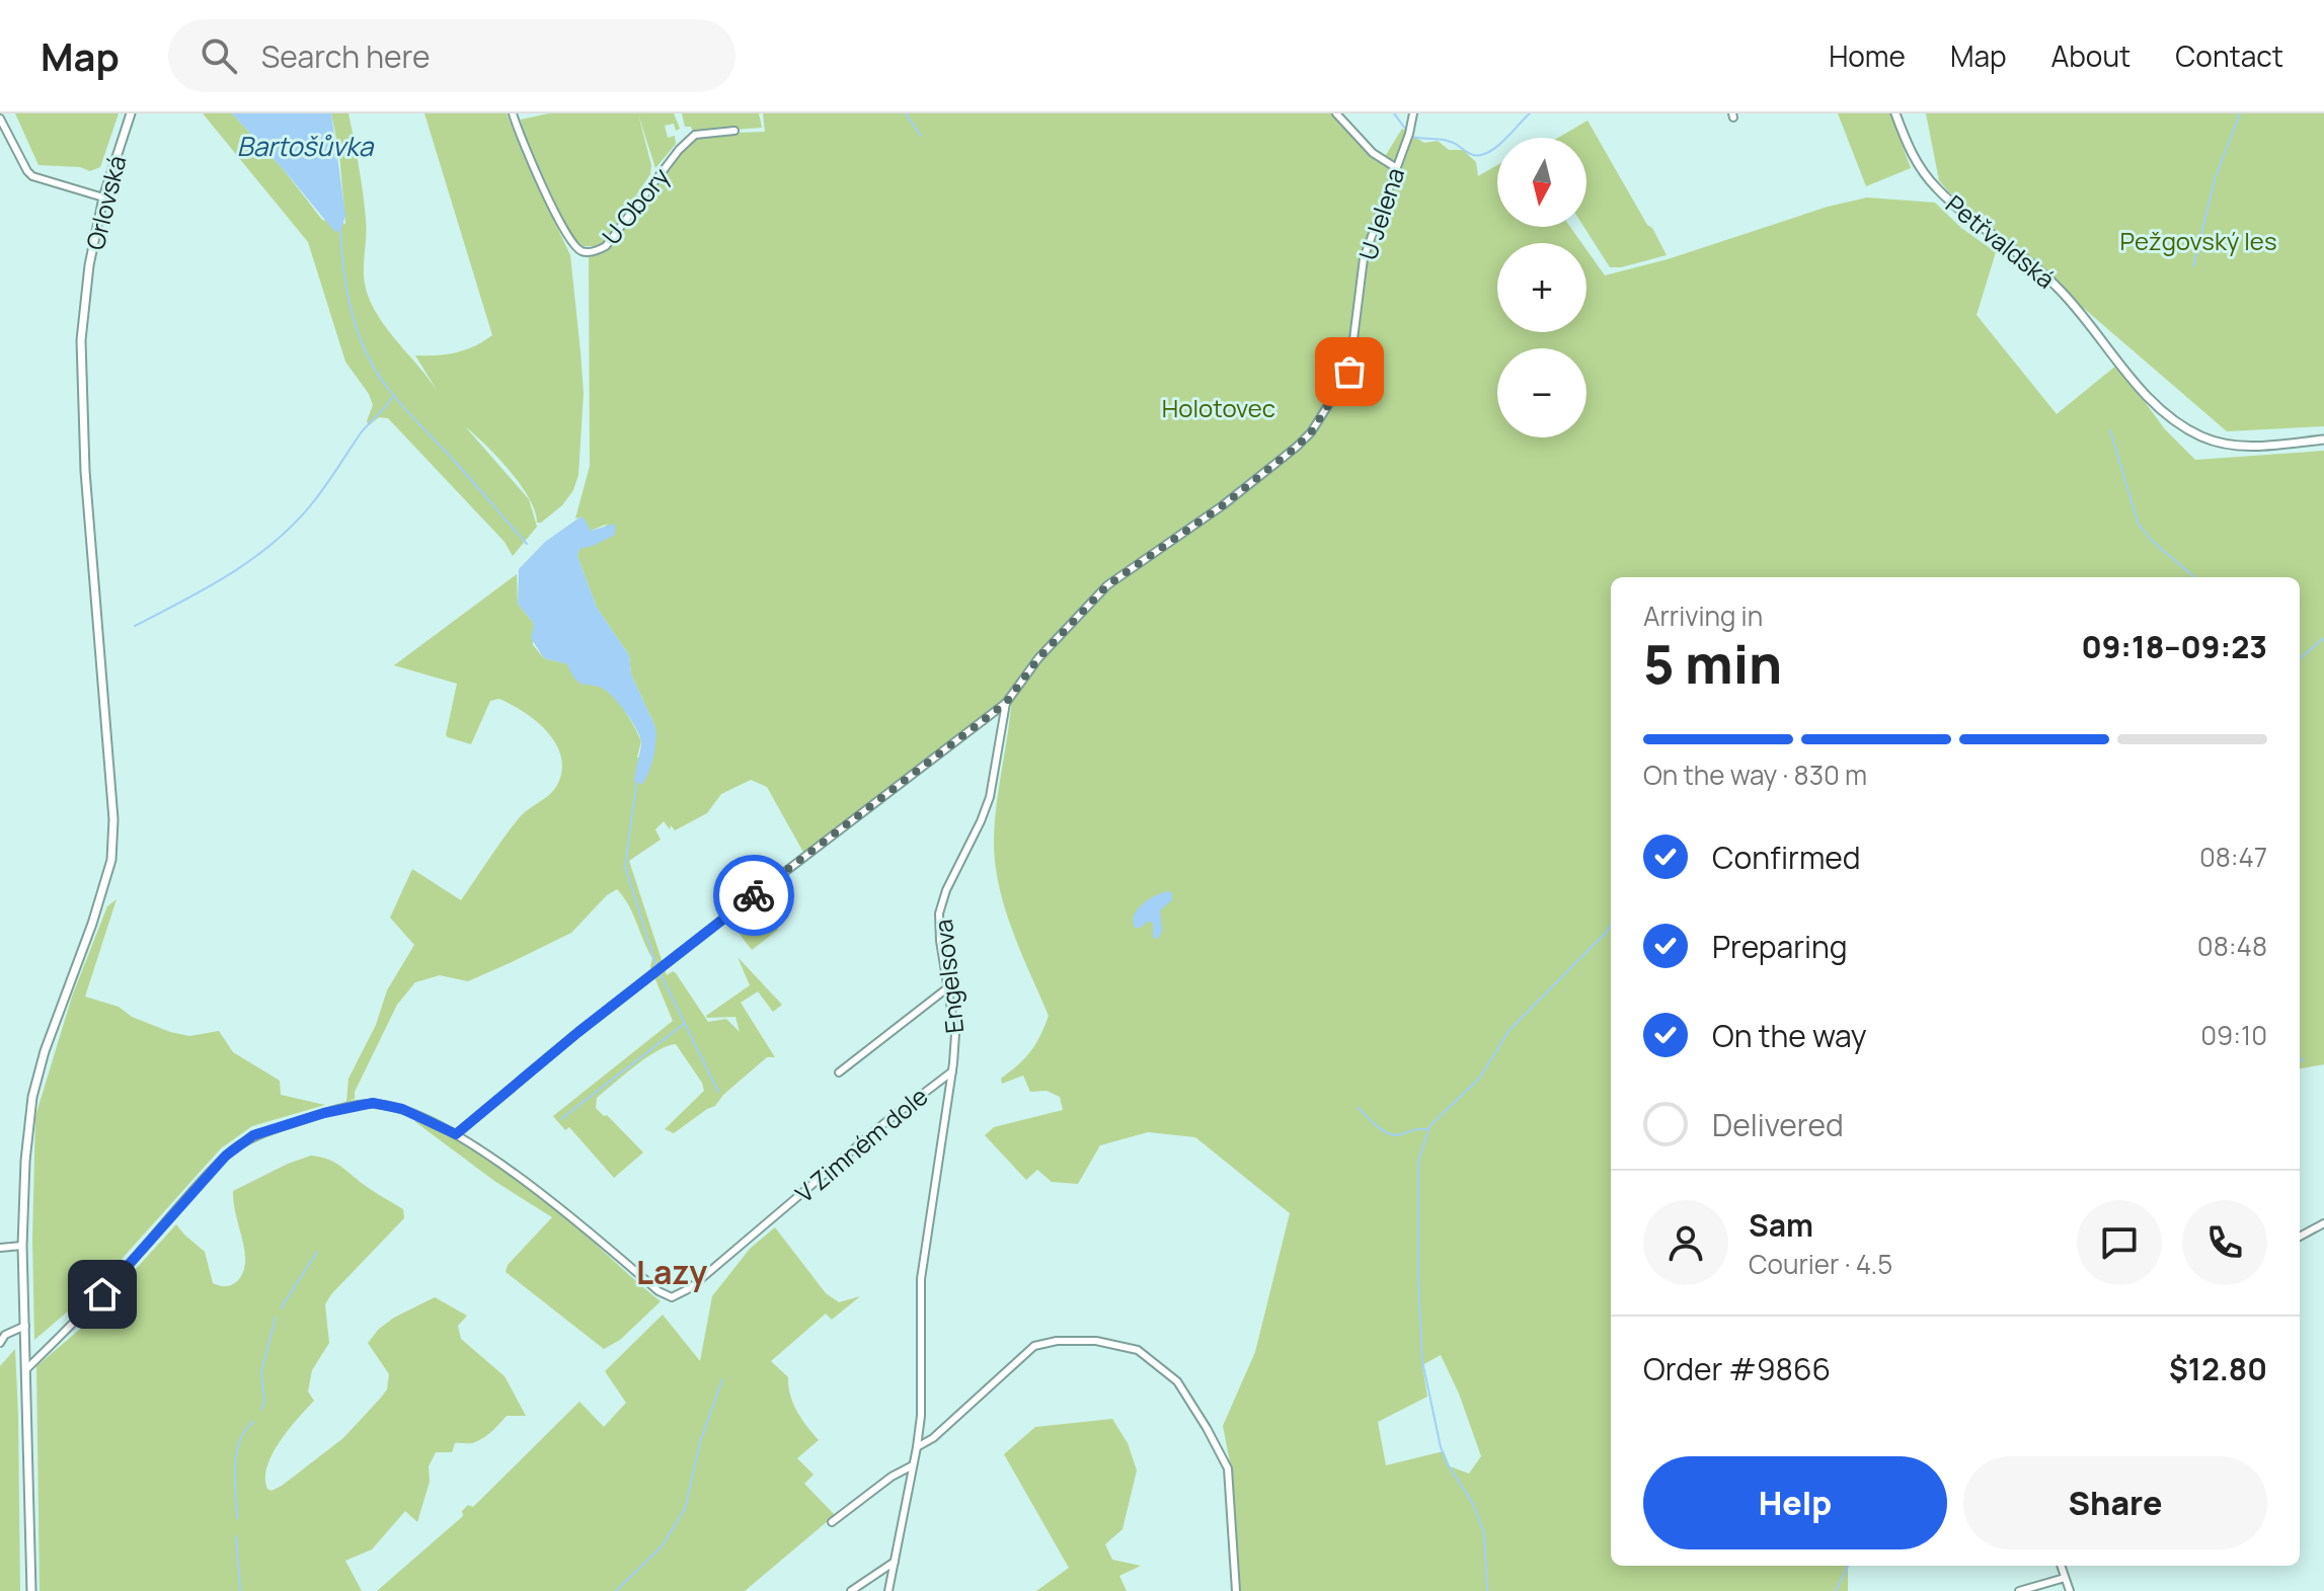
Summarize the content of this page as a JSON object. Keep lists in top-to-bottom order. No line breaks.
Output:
{"streets":{"street":["Orlovská","U Obory","U Jelena","Petřvaldská","Engelsova","V Zimném dole"]},"crossings":[["Orlovská","V Zimném dole"],["U Jelena","Engelsova"],["Engelsova","V Zimném dole"]],"districts":["Lazy"],"water":["Bartošůvka"],"parks":["Pežgovský les","Holotovec"],"north":"bottom","page":{"header":"Map","search":"Search here","nav":["Home","Map","About","Contact"],"map_buttons":["+","−"],"heading":["5 min","Arriving in","09:18–09:23"],"panel":["Sam","Courier · 4.5","Order #9866","$12.80"],"bar":"On the way · 830 m","list":[["Confirmed","08:47"],["Preparing","08:48"],["On the way","09:10"],"Delivered"],"buttons":["Help","Share"]}}
